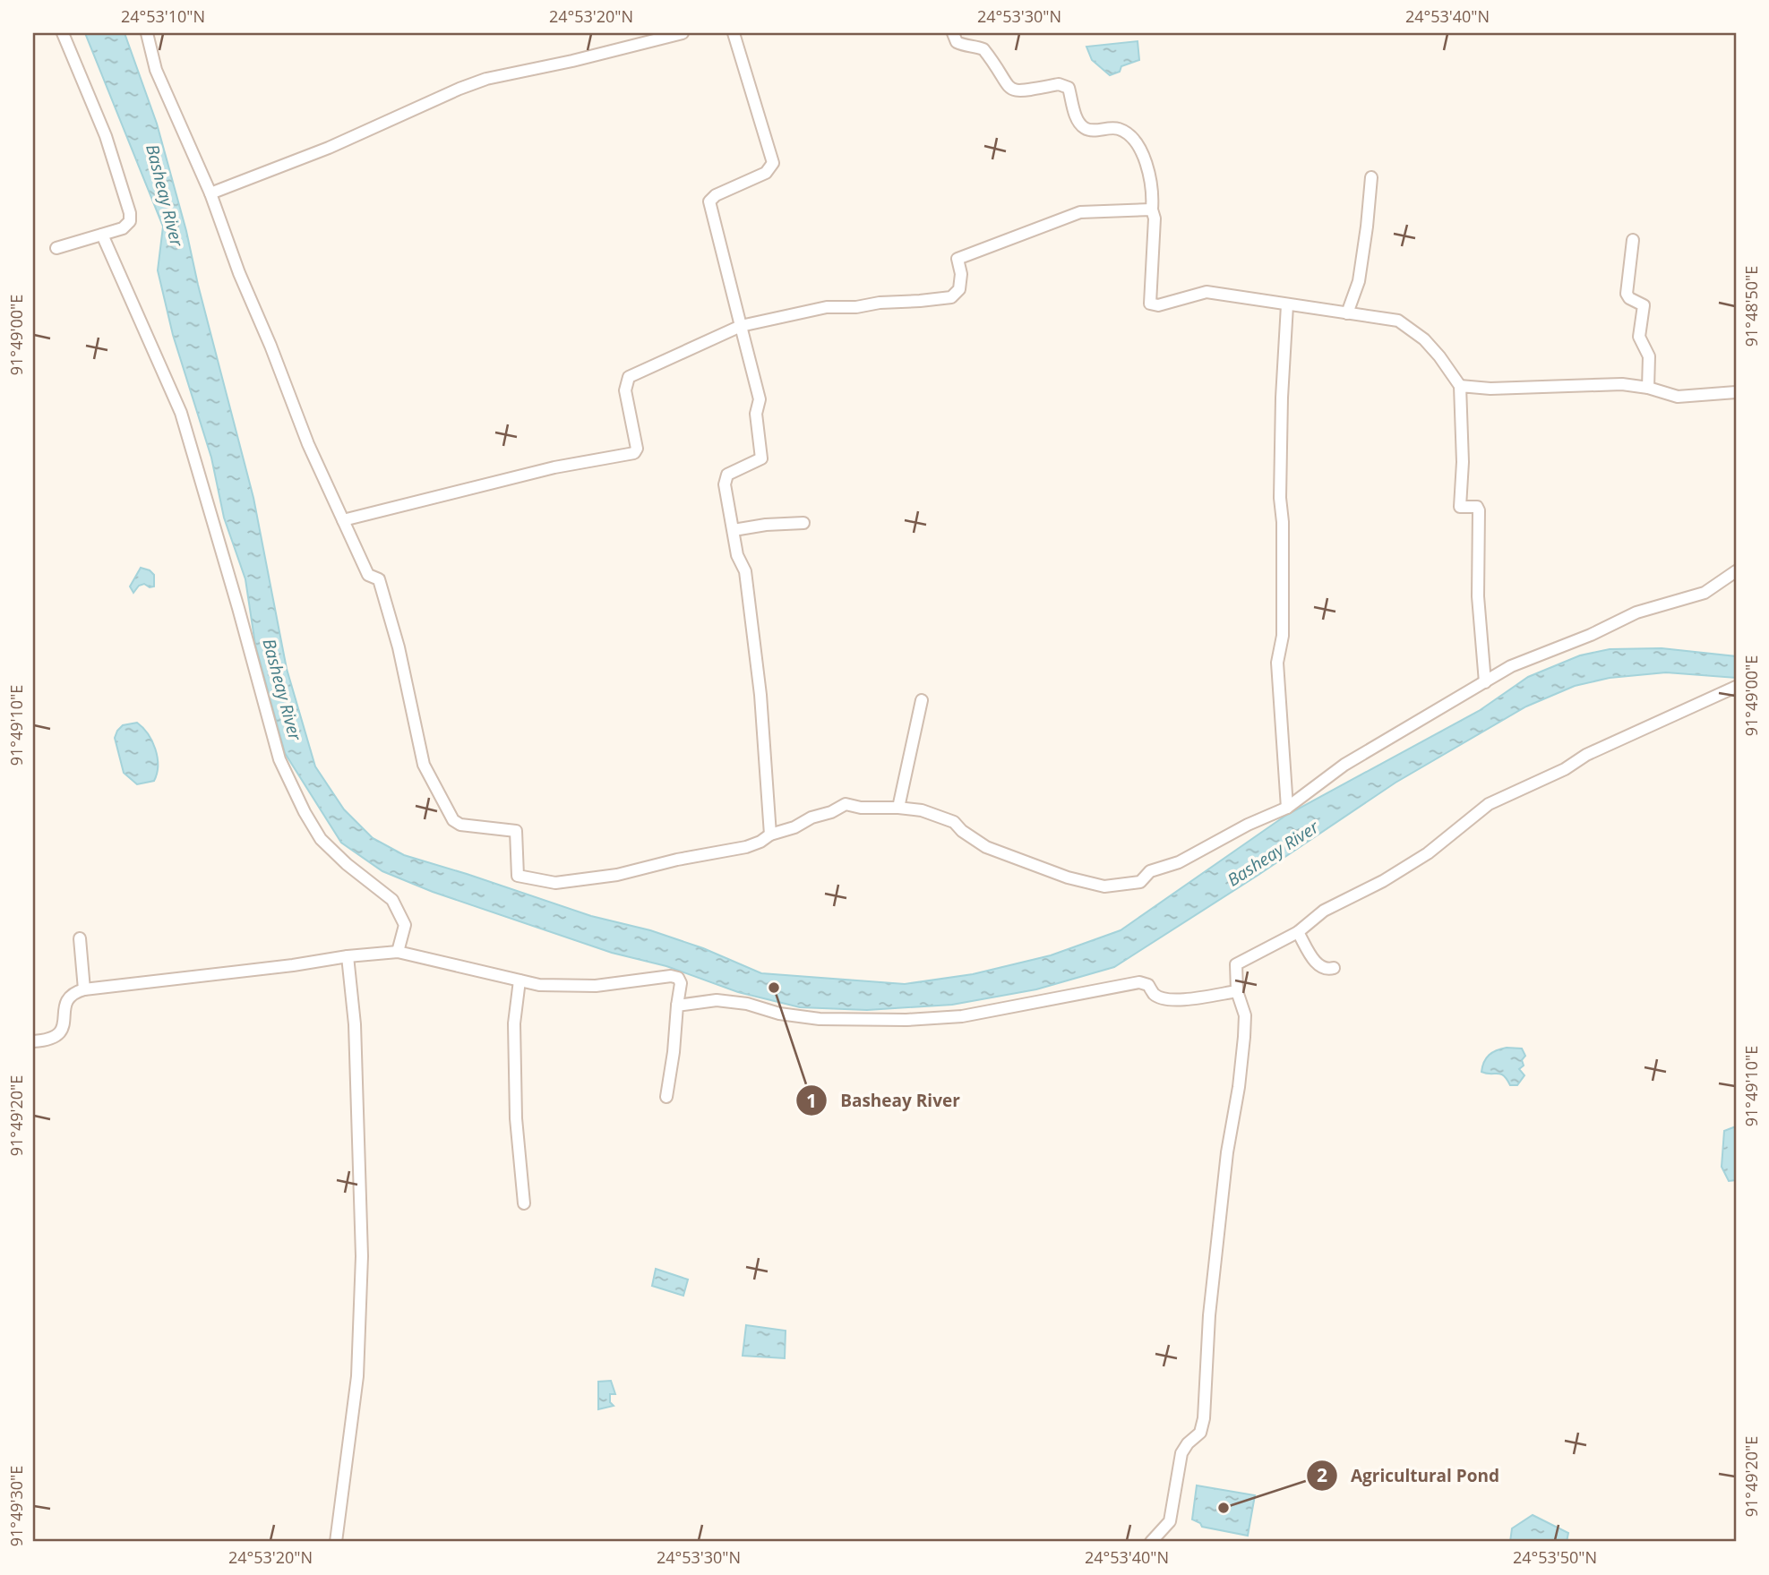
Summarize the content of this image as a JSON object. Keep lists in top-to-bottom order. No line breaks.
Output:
{"water":["Basheay River"],"places":["Basheay River","Agricultural Pond"],"coordinates":["24°53'10\"N","24°53'20\"N","24°53'30\"N","24°53'40\"N","91°48'50\"E","91°49'00\"E","91°49'10\"E","91°49'20\"E","91°49'30\"E","24°53'50\"N"]}
